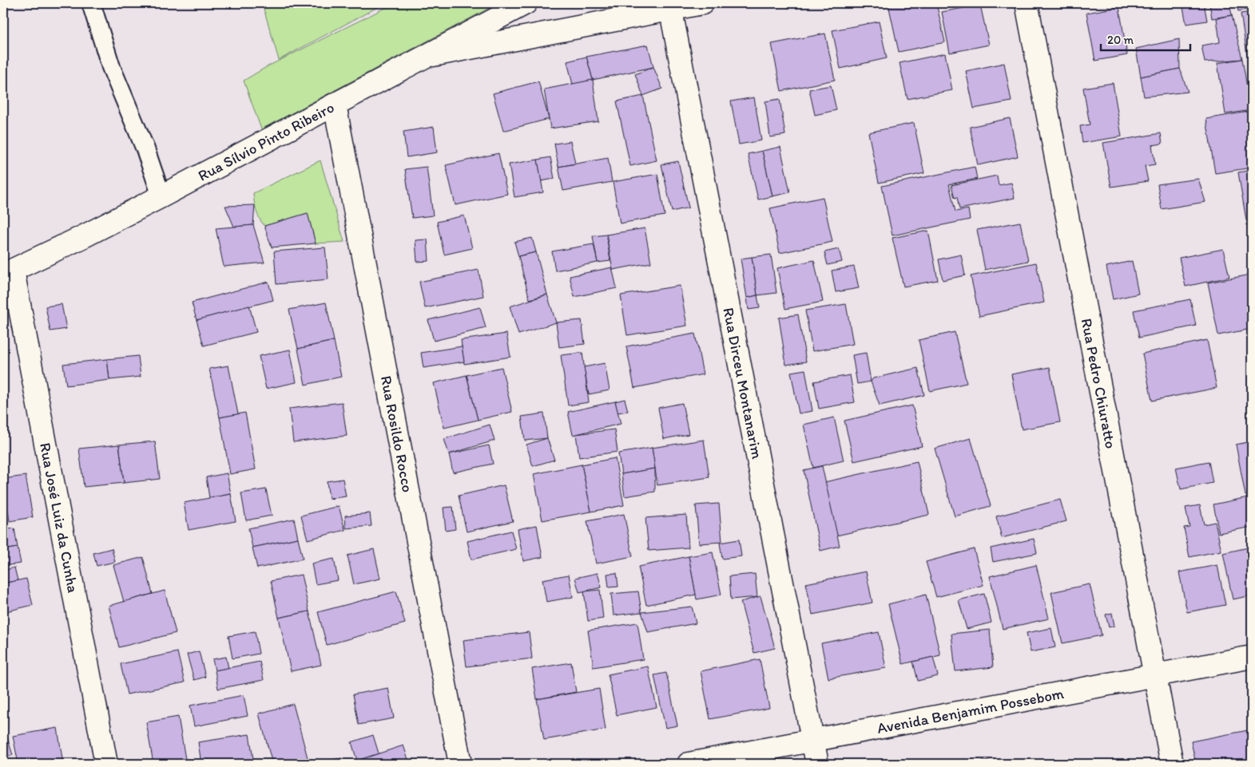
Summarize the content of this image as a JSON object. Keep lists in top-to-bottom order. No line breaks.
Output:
{"streets":{"street":["Rua Sílvio Pinto Ribeiro","Rua Dirceu Montanarim","Rua Pedro Chiuratto","Rua Rosildo Rocco","Rua José Luiz da Cunha","Avenida Benjamim Possebom"]},"crossings":[["Rua Sílvio Pinto Ribeiro","Rua Rosildo Rocco"],["Rua Sílvio Pinto Ribeiro","Rua José Luiz da Cunha"],["Rua Dirceu Montanarim","Avenida Benjamim Possebom"],["Rua Pedro Chiuratto","Avenida Benjamim Possebom"]],"scale_bar":"20 m"}
